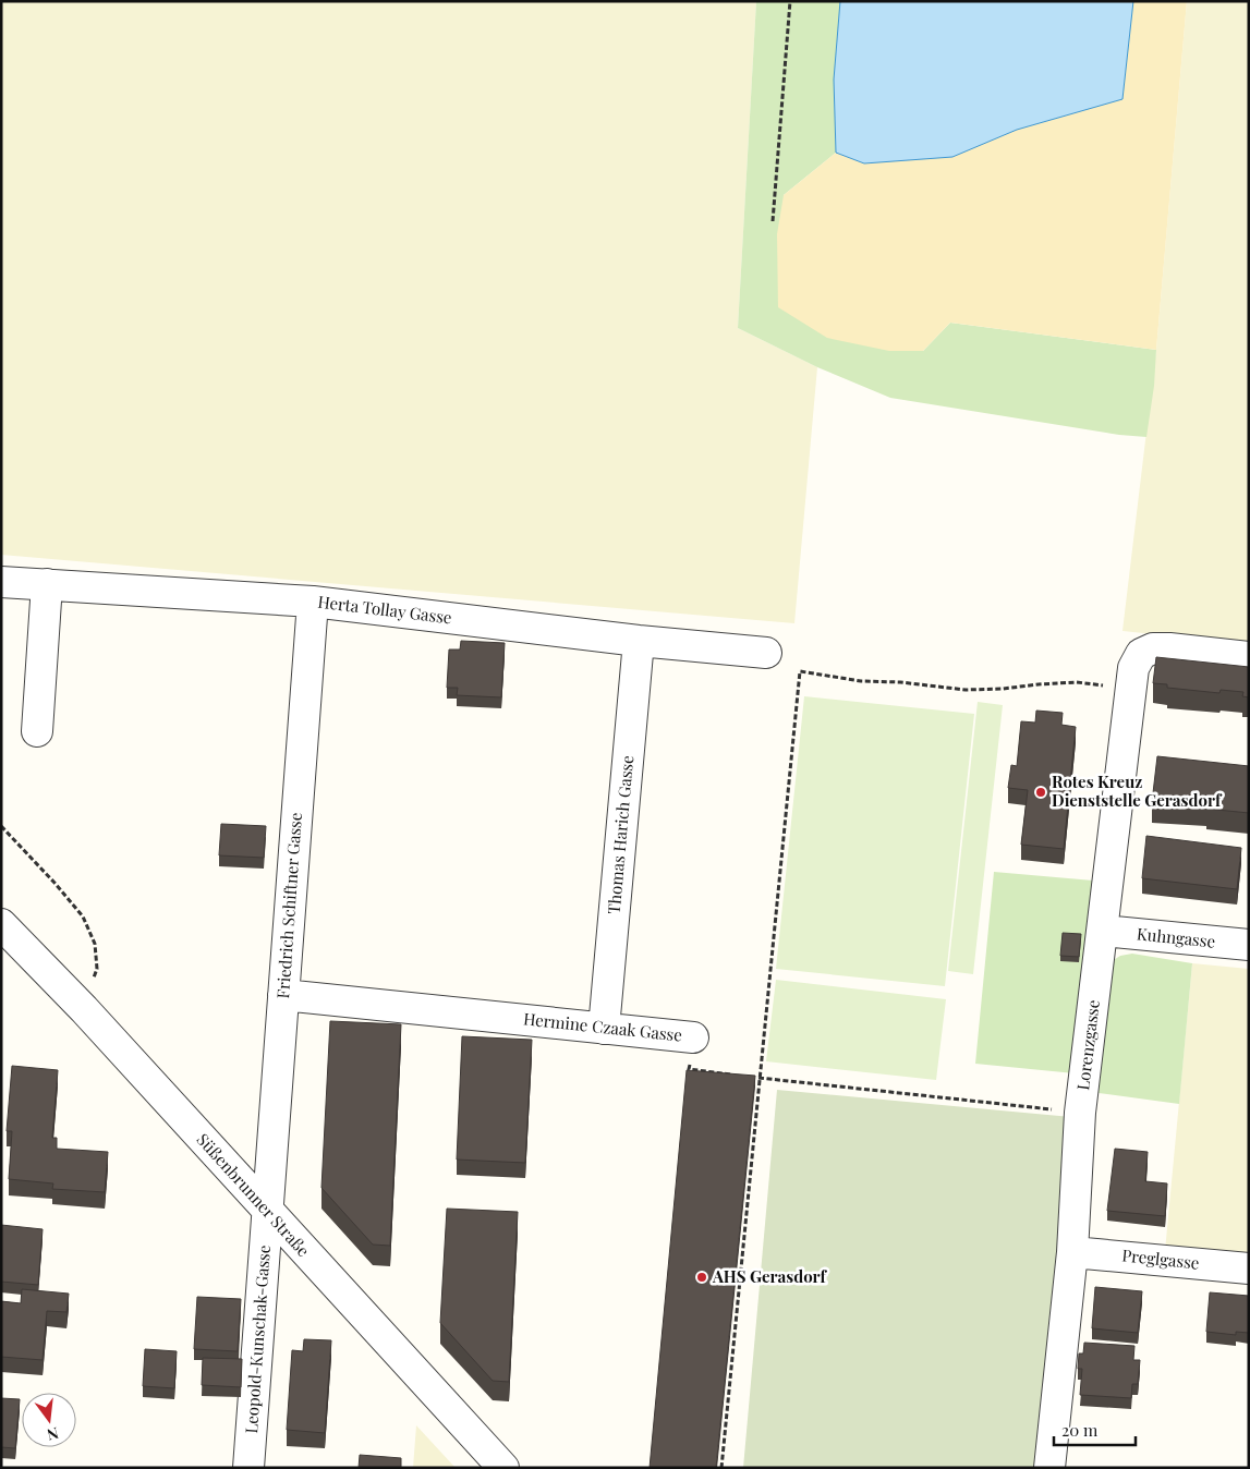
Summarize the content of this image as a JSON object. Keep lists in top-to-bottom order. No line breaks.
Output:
{"streets":{"street":["Herta Tollay Gasse","Thomas Harich Gasse","Friedrich Schiftner Gasse","Kuhngasse","Hermine Czaak Gasse","Lorenzgasse","Süßenbrunner Straße","Preglgasse","Leopold-Kunschak-Gasse"]},"crossings":[["Herta Tollay Gasse","Thomas Harich Gasse"],["Herta Tollay Gasse","Friedrich Schiftner Gasse"],["Thomas Harich Gasse","Hermine Czaak Gasse"],["Friedrich Schiftner Gasse","Hermine Czaak Gasse"],["Friedrich Schiftner Gasse","Süßenbrunner Straße"],["Friedrich Schiftner Gasse","Leopold-Kunschak-Gasse"],["Kuhngasse","Lorenzgasse"],["Lorenzgasse","Preglgasse"],["Süßenbrunner Straße","Leopold-Kunschak-Gasse"]],"places":["Rotes Kreuz Dienststelle Gerasdorf","AHS Gerasdorf"],"scale_bar":"20 m","north":"bottom"}
